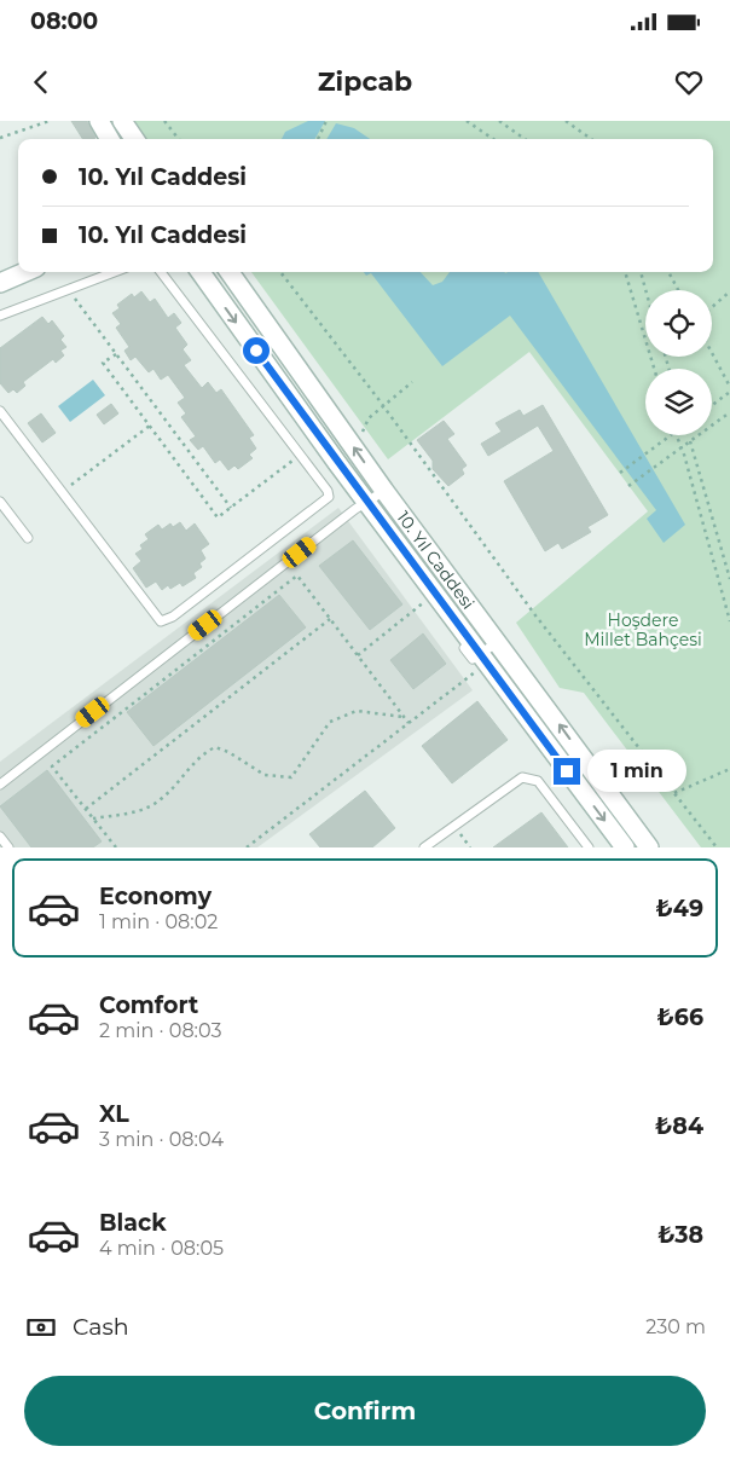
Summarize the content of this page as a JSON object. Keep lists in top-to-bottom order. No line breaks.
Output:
{"streets":{"street":["10. Yıl Caddesi"]},"parks":["Hoşdere Millet Bahçesi"],"page":{"status":"08:00","header":"Zipcab","banner":["10. Yıl Caddesi","10. Yıl Caddesi"],"bubble":"1 min","list":[{"name":"Economy","note":"1 min · 08:02","value":"₺49"},{"name":"Comfort","note":"2 min · 08:03","value":"₺66"},{"name":"XL","note":"3 min · 08:04","value":"₺84"},{"name":"Black","note":"4 min · 08:05","value":"₺38"}],"pay":["Cash","230 m"],"buttons":"Confirm"}}
